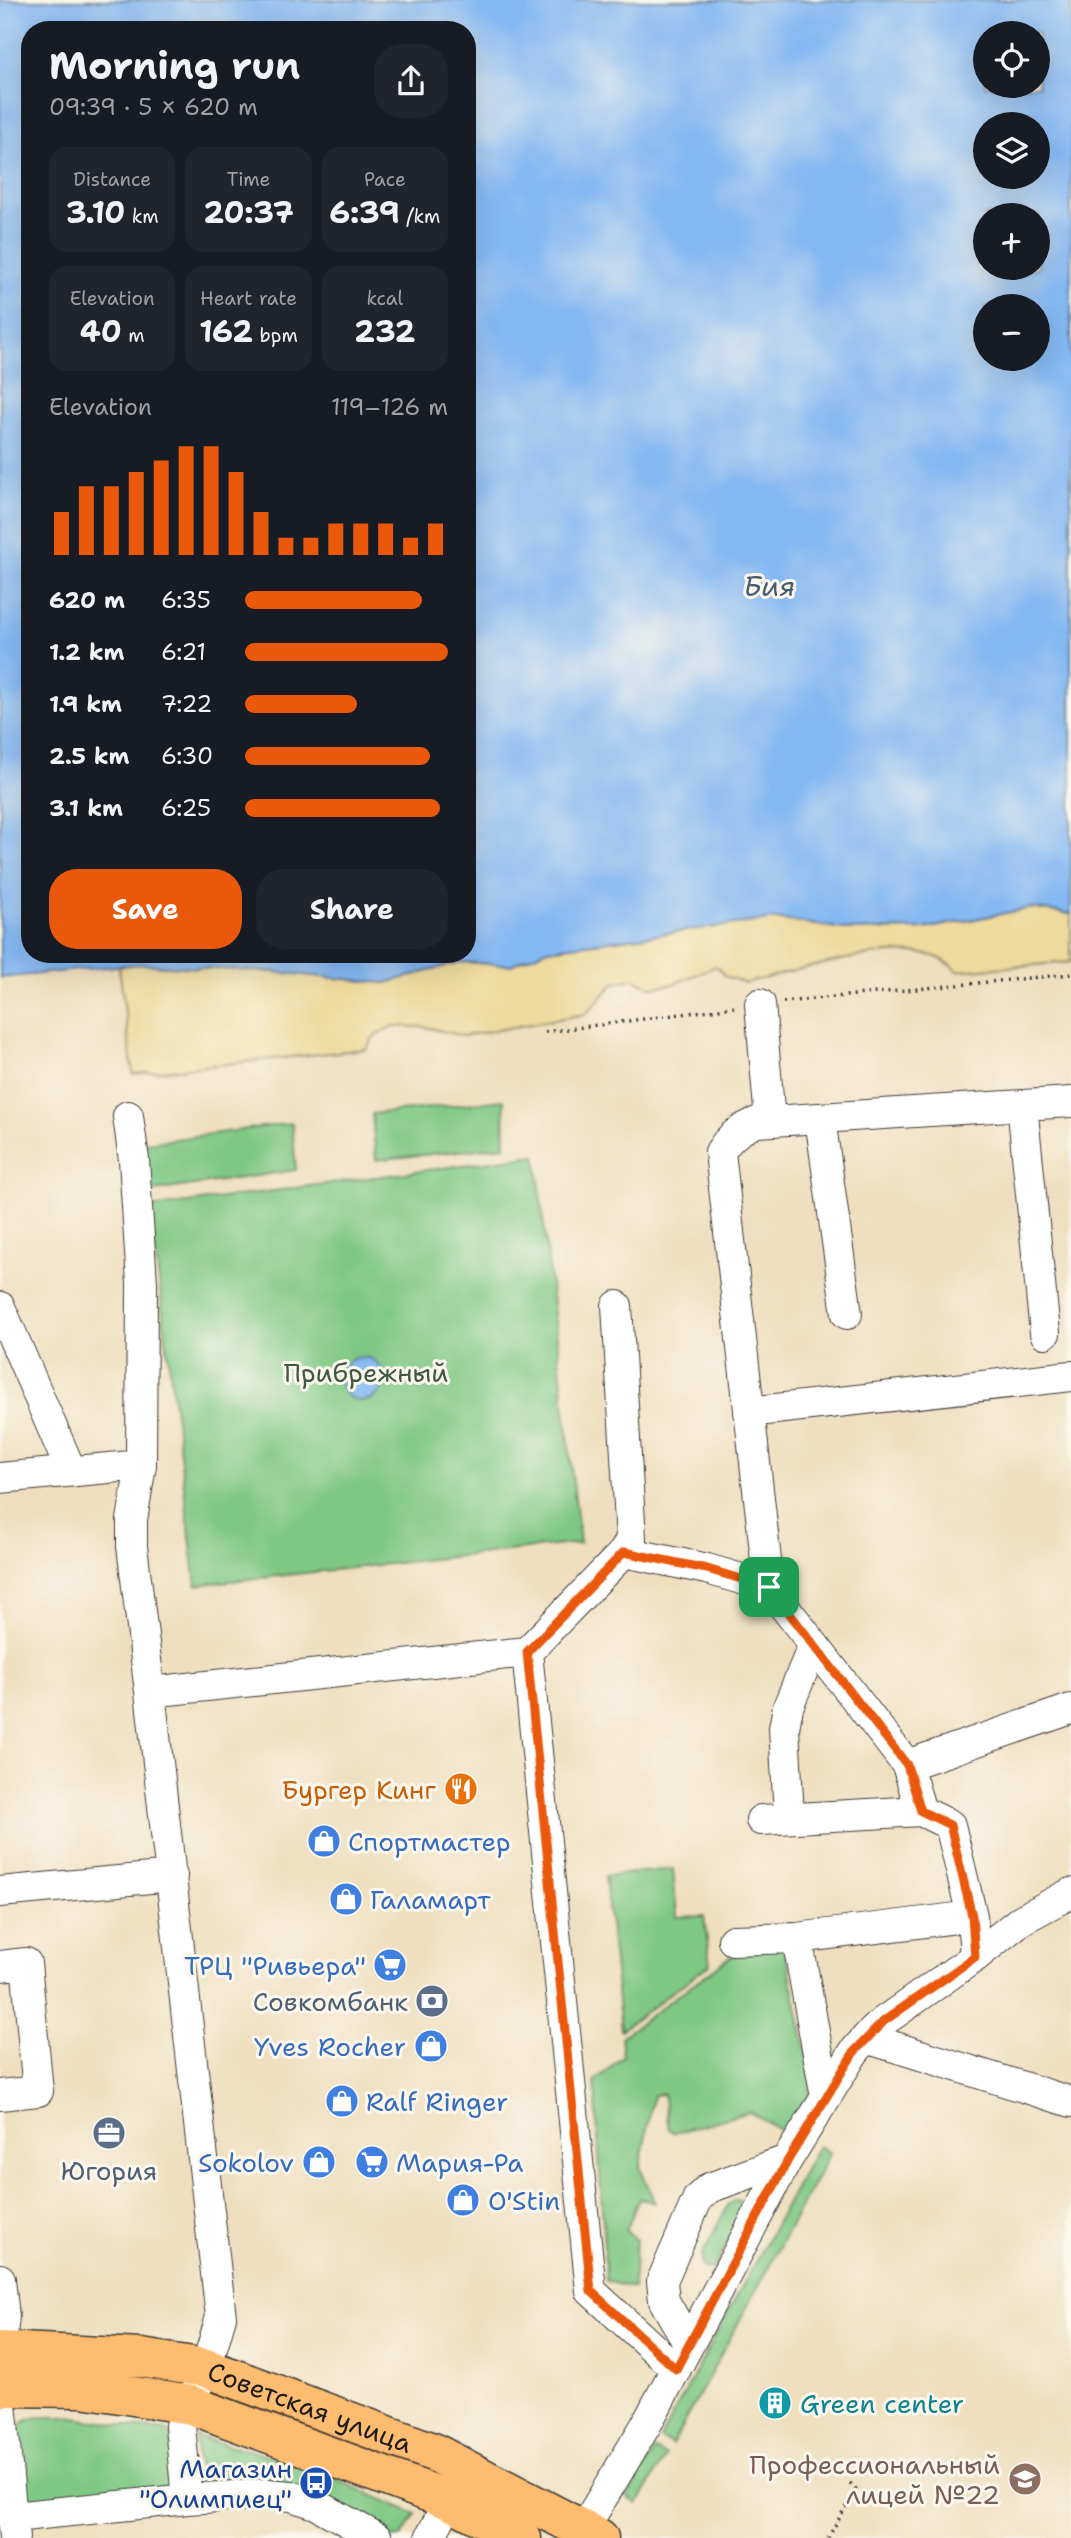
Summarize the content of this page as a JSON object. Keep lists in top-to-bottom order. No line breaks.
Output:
{"streets":{"main road":["Советская улица"]},"water":["Бия"],"parks":["Прибрежный"],"places":{"restaurant":["Бургер Кинг"],"shop":["Спортмастер","Галамарт","Yves Rocher","Ralf Ringer","Sokolov","O'Stin"],"supermarket":["ТРЦ \"Ривьера\"","Мария-Ра"],"bank":["Совкомбанк"],"office":["Югория"],"building":["Green center"],"school or university":["Профессиональный лицей №22"],"bus stop":["Магазин \"Олимпиец\""]},"page":{"map_buttons":["+","−"],"heading":["Morning run","09:39 · 5 × 620 m"],"stats":[["Distance","3.10 km"],["Time","20:37"],["Pace","6:39 /km"],["Elevation","40 m"],["Heart rate","162 bpm"],["kcal","232"]],"chart":["Elevation","119–126 m"],"list":[{"name":"620 m","note":"6:35"},{"name":"1.2 km","note":"6:21"},{"name":"1.9 km","note":"7:22"},{"name":"2.5 km","note":"6:30"},{"name":"3.1 km","note":"6:25"}],"buttons":["Save","Share"]}}
